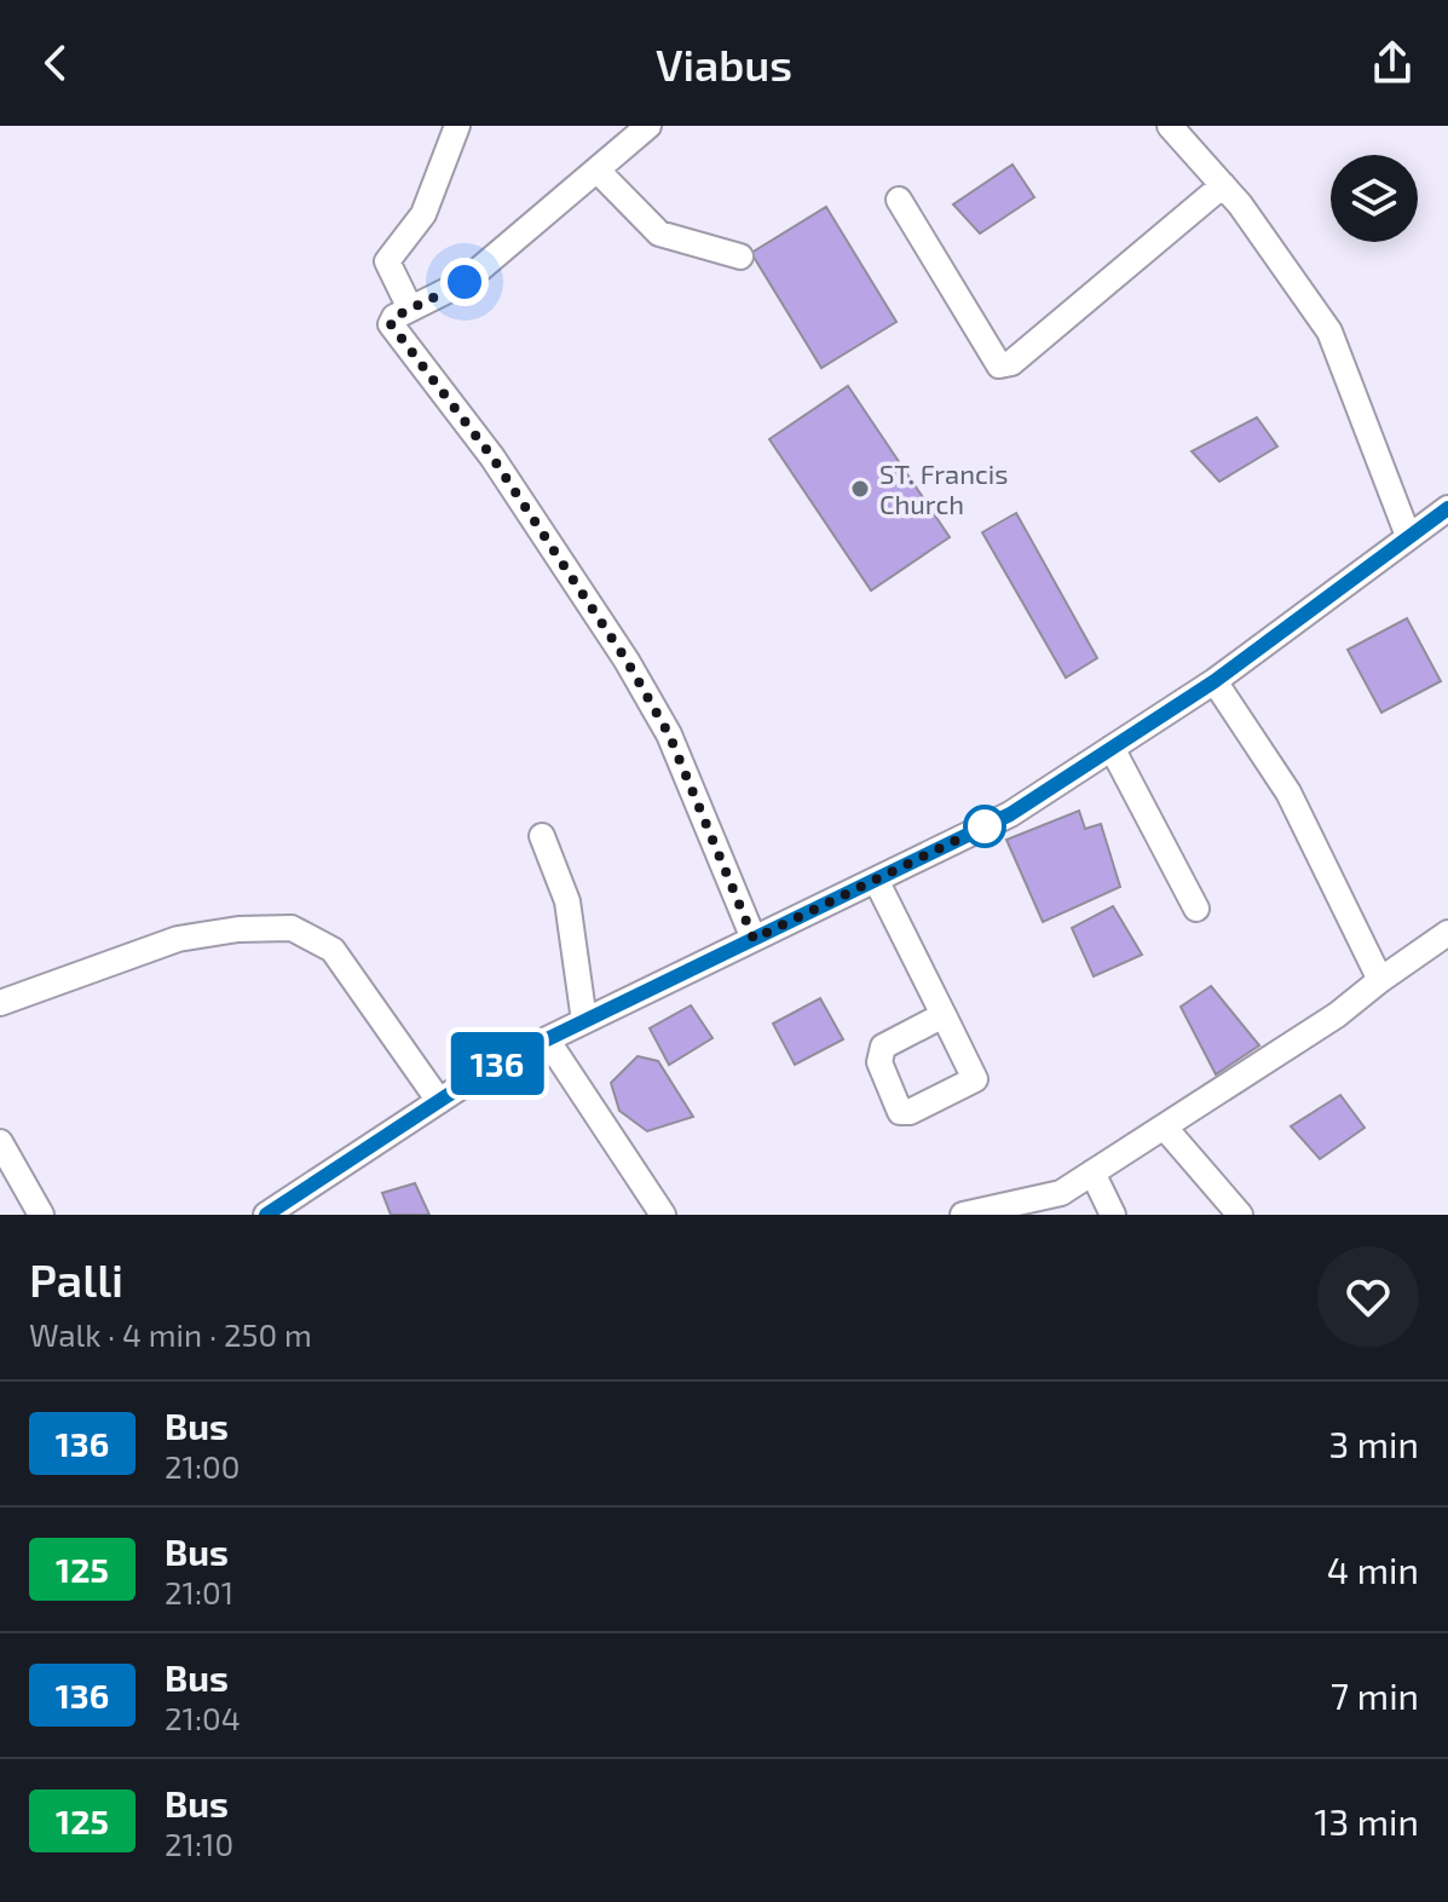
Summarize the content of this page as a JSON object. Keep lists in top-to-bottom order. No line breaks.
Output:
{"places":["ST. Francis Church"],"lines":["bus line 136"],"page":{"header":"Viabus","on_map":"136","heading":["Palli","Walk · 4 min · 250 m"],"list":[{"mark":"136","name":"Bus","note":"21:00","value":"3 min"},{"mark":"125","name":"Bus","note":"21:01","value":"4 min"},{"mark":"136","name":"Bus","note":"21:04","value":"7 min"},{"mark":"125","name":"Bus","note":"21:10","value":"13 min"}]}}
